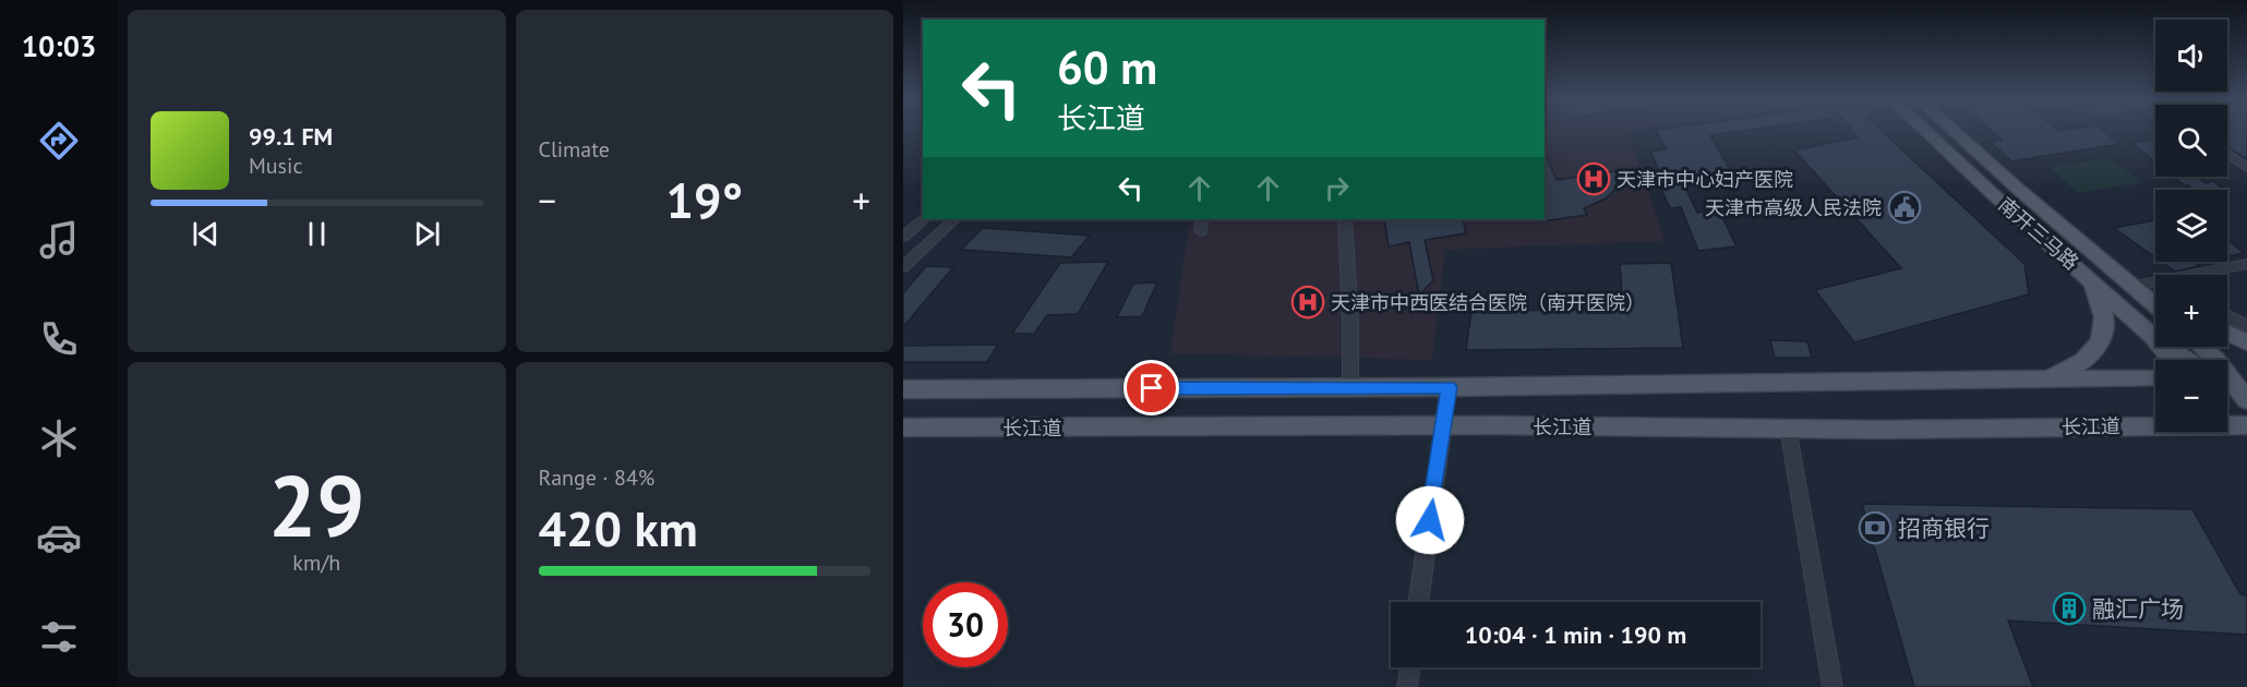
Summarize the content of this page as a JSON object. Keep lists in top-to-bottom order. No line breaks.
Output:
{"streets":{"main road":["南开三马路","长江道"]},"places":{"hospital":["天津市中心妇产医院","天津市中西医结合医院（南开医院）"],"public building":["天津市高级人民法院"],"bank":["招商银行"],"building":["融汇广场"]},"page":{"tabs":"10:03","tile":["Climate",["29","km/h"],["Range · 84%","420 km"]],"map_buttons":["+","−"],"turn":["60 m","长江道"],"song":["99.1 FM","Music"],"heat":["−","19°","+"],"limit":"30","trip":"10:04 · 1 min · 190 m"}}
